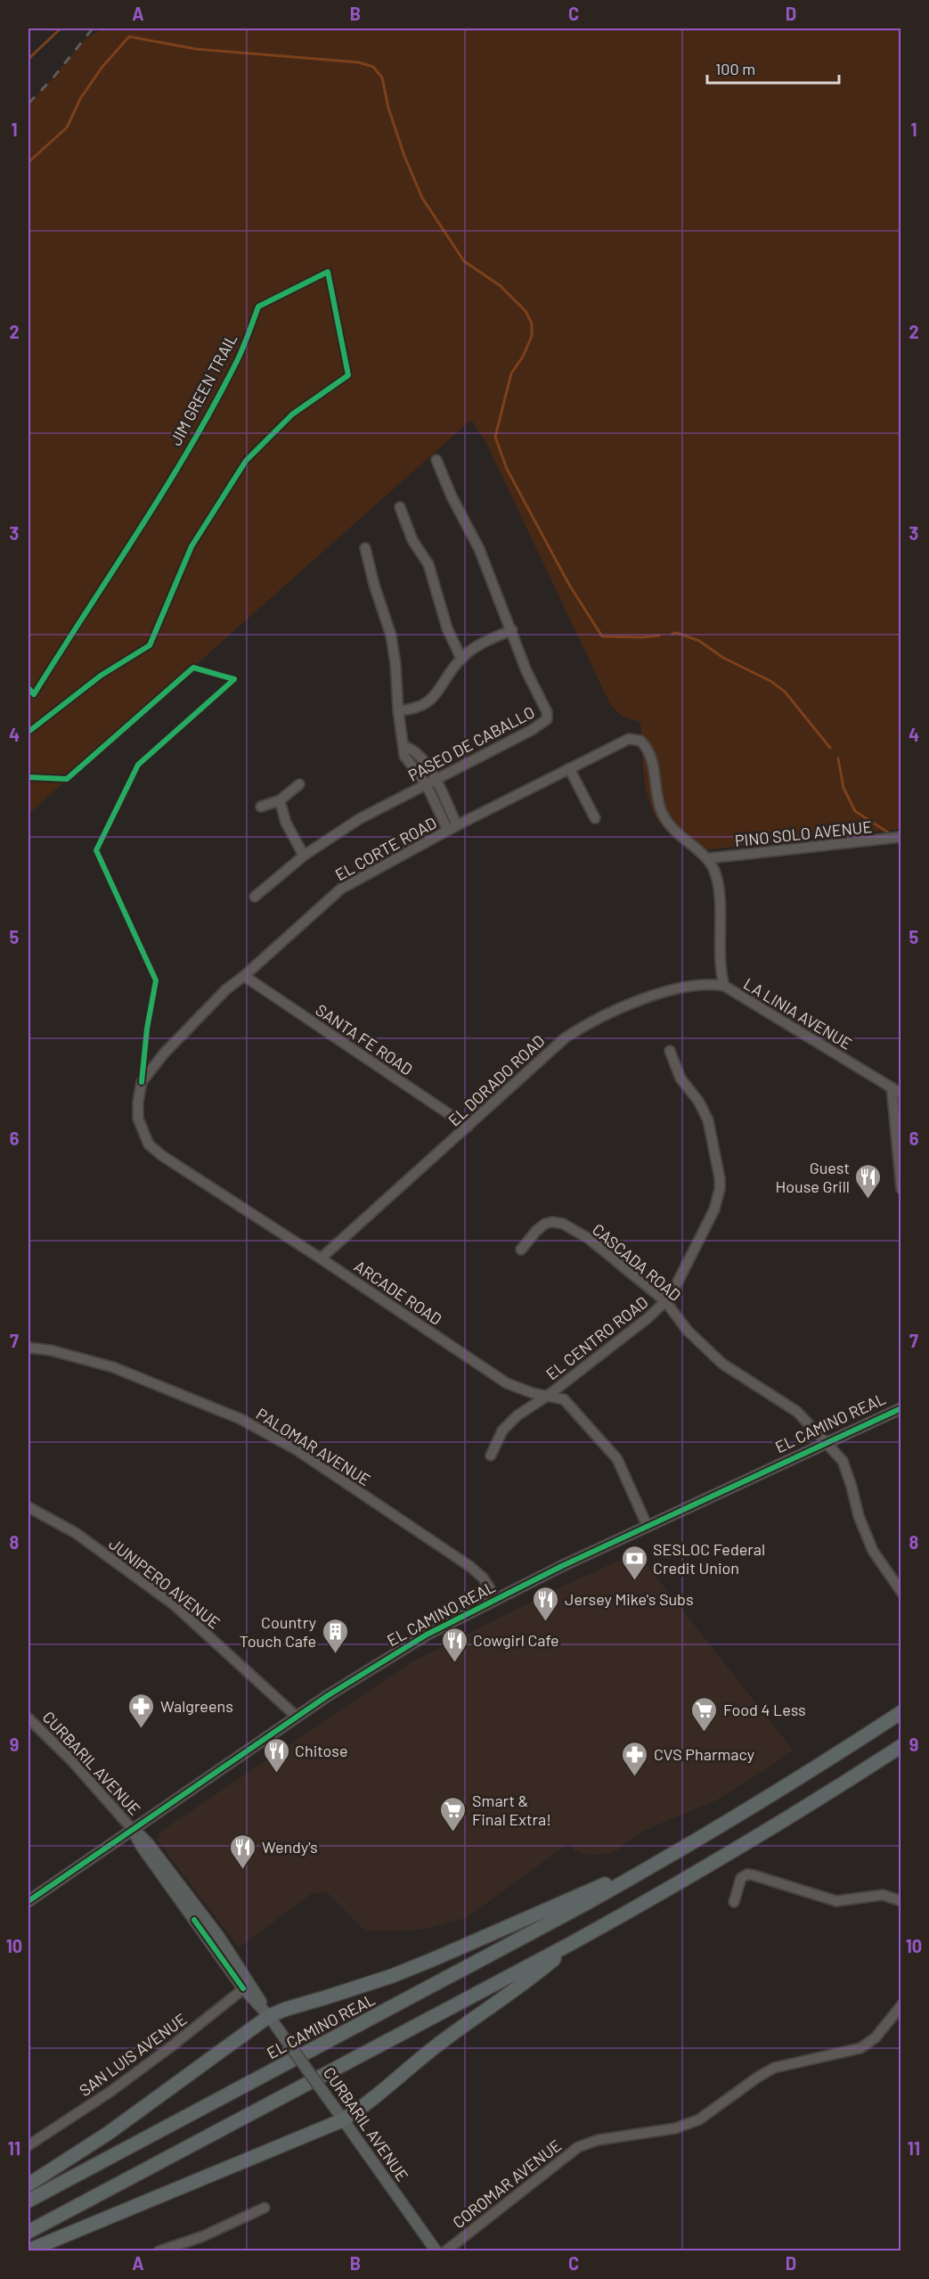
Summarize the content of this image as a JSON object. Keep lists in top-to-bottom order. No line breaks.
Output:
{"streets":{"highway":["EL CAMINO REAL"],"main road":["CURBARIL AVENUE"],"street":["PASEO DE CABALLO","PINO SOLO AVENUE","EL CORTE ROAD","LA LINIA AVENUE","SANTA FE ROAD","EL DORADO ROAD","CASCADA ROAD","ARCADE ROAD","EL CENTRO ROAD","PALOMAR AVENUE","JUNIPERO AVENUE","SAN LUIS AVENUE","COROMAR AVENUE"],"cycle path":["JIM GREEN TRAIL"]},"crossings":[["PINO SOLO AVENUE","LA LINIA AVENUE"],["EL CORTE ROAD","LA LINIA AVENUE"],["EL CORTE ROAD","SANTA FE ROAD"],["EL CORTE ROAD","ARCADE ROAD"],["LA LINIA AVENUE","EL DORADO ROAD"],["SANTA FE ROAD","EL DORADO ROAD"],["EL DORADO ROAD","ARCADE ROAD"],["CASCADA ROAD","EL CENTRO ROAD"],["CASCADA ROAD","EL CAMINO REAL"],["ARCADE ROAD","EL CENTRO ROAD"],["ARCADE ROAD","EL CAMINO REAL"],["EL CAMINO REAL","PALOMAR AVENUE"],["EL CAMINO REAL","JUNIPERO AVENUE"],["EL CAMINO REAL","CURBARIL AVENUE"],["CURBARIL AVENUE","SAN LUIS AVENUE"]],"places":{"restaurant":["Guest House Grill","Jersey Mike's Subs","Cowgirl Cafe","Chitose","Wendy's"],"bank":["SESLOC Federal Credit Union"],"building":["Country Touch Cafe"],"pharmacy":["Walgreens","CVS Pharmacy"],"supermarket":["Food 4 Less","Smart & Final Extra!"]},"scale_bar":"100 m","grid":{"columns":["A","B","C","D"],"rows":["1","2","3","4","5","6","7","8","9","10","11"]}}
